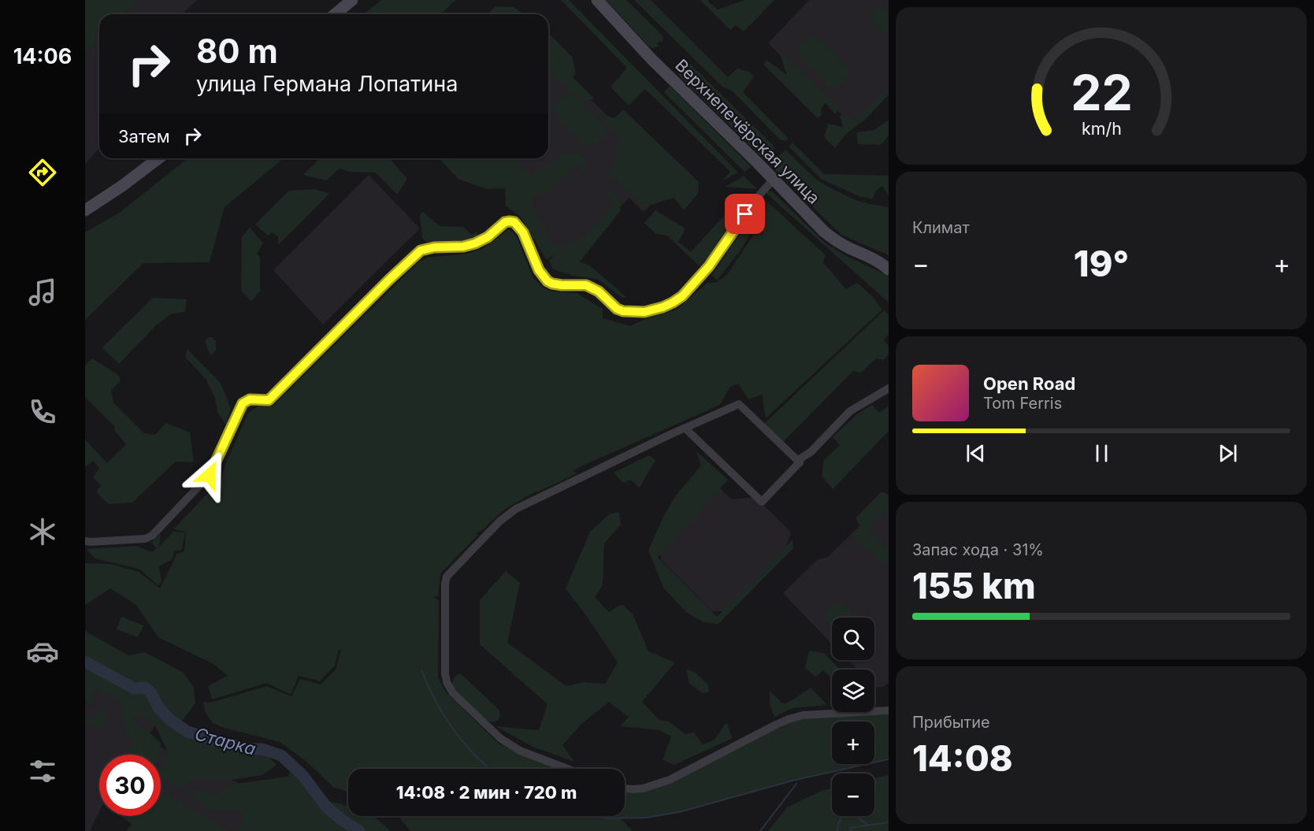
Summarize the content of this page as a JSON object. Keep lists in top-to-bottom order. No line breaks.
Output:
{"streets":{"street":["Верхнепечёрская улица"]},"water":["Старка"],"page":{"tabs":"14:06","turn":["80 m","улица Германа Лопатина"],"then":"Затем","tile":["Климат",["Запас хода · 31%","155 km"],["Прибытие","14:08"]],"heat":["−","19°","+"],"song":["Open Road","Tom Ferris"],"map_buttons":["+","−"],"limit":"30","trip":"14:08 · 2 мин · 720 m","gauge":["22","km/h"]}}
